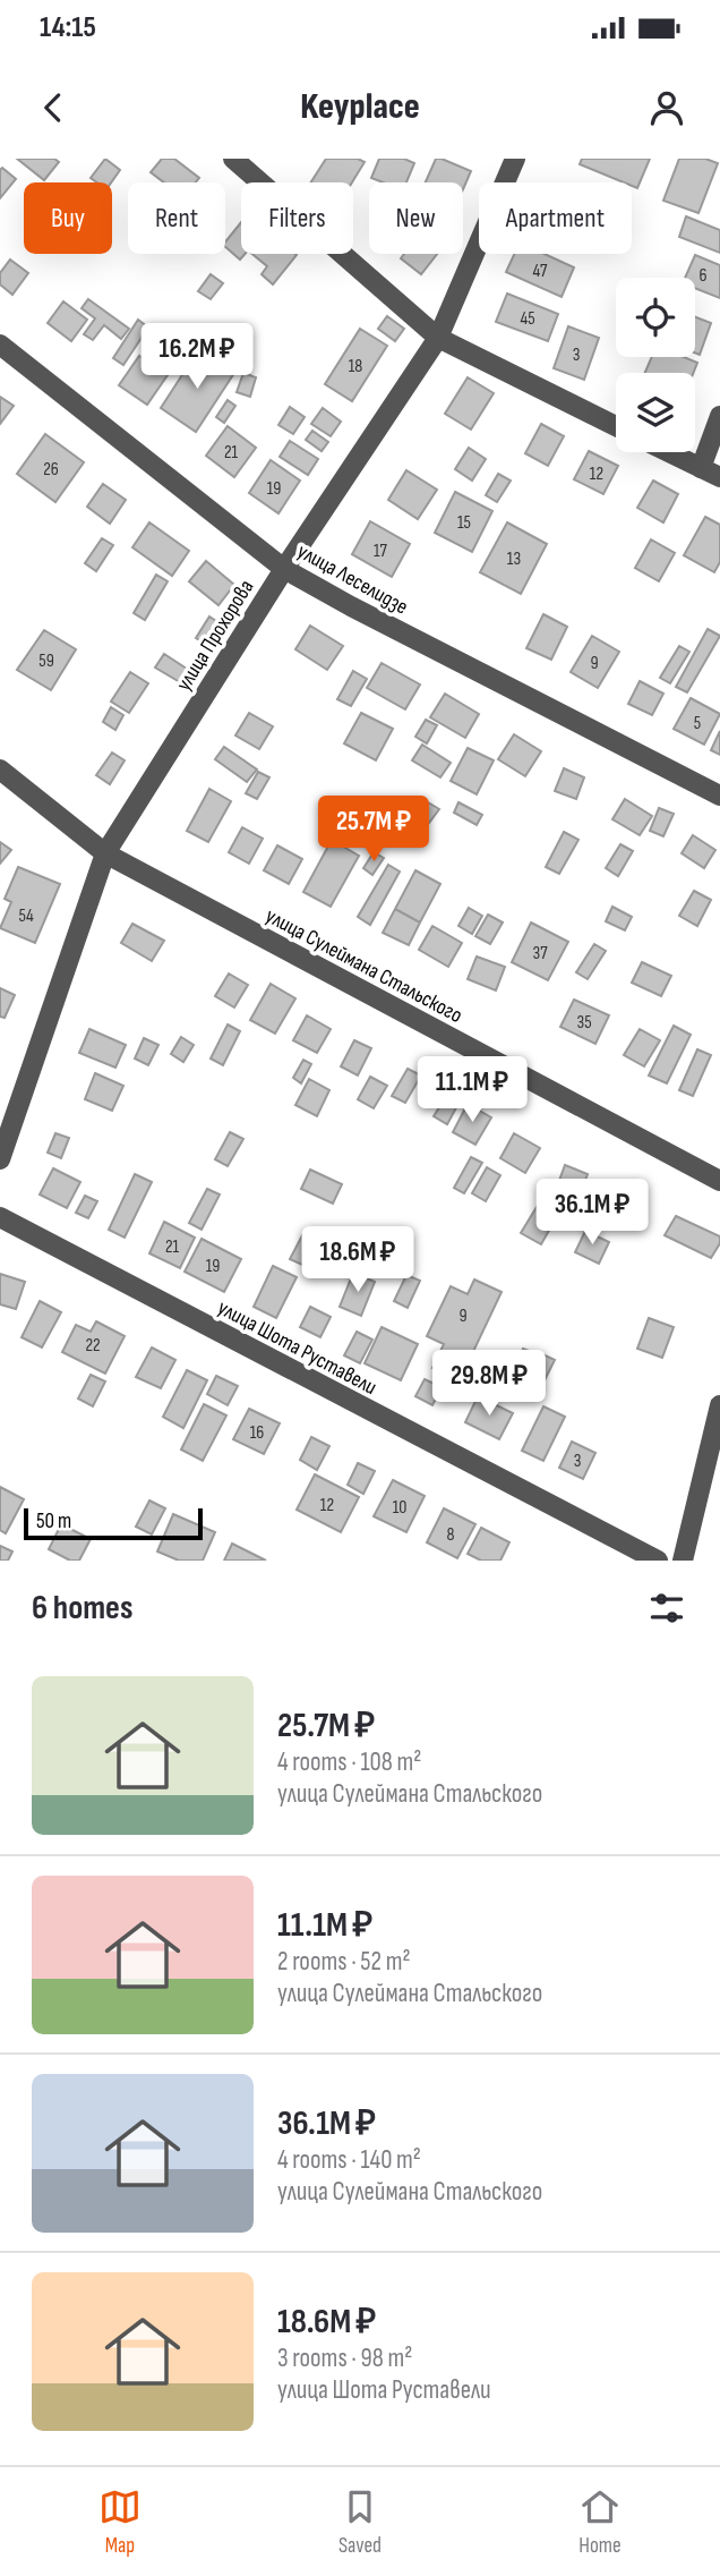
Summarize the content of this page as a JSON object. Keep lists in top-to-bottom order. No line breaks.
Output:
{"streets":{"street":["улица Леселидзе","улица Прохорова","улица Сулеймана Стальского","улица Шота Руставели"]},"crossings":[["улица Леселидзе","улица Прохорова"],["улица Прохорова","улица Сулеймана Стальского"]],"house_numbers":["47","6","45","3","18","21","26","12","19","15","17","13","59","9","5","54","37","35","21","19","9","22","16","3","12","10","8"],"scale_bar":"50 m","page":{"status":"14:15","header":"Keyplace","chip":["Buy","Rent","Filters","New","Apartment"],"price":["16.2M ₽","25.7M ₽","11.1M ₽","36.1M ₽","18.6M ₽","29.8M ₽"],"scale":"50 m","heading":"6 homes","list":[{"name":"25.7M ₽","note":"4 rooms · 108 m² · улица Сулеймана Стальского"},{"name":"11.1M ₽","note":"2 rooms · 52 m² · улица Сулеймана Стальского"},{"name":"36.1M ₽","note":"4 rooms · 140 m² · улица Сулеймана Стальского"},{"name":"18.6M ₽","note":"3 rooms · 98 m² · улица Шота Руставели"}],"tabs":["Map","Saved","Home"]}}
